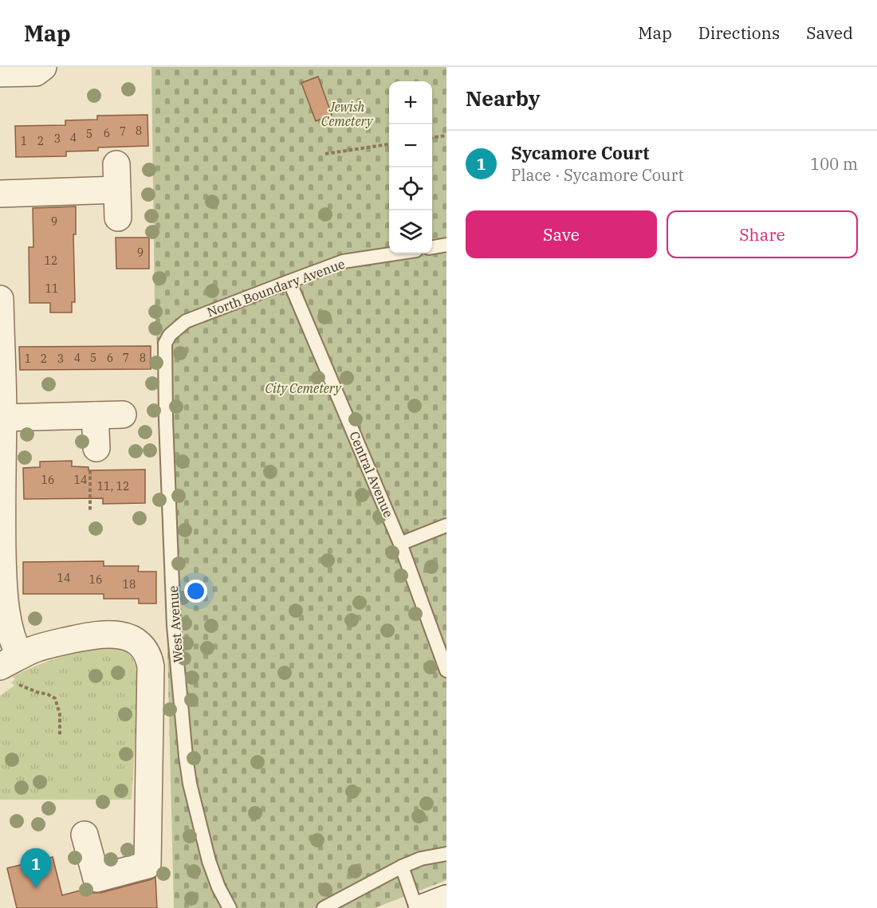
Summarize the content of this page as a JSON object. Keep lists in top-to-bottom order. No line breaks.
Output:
{"streets":{"lane":["North Boundary Avenue","Central Avenue","West Avenue"]},"crossings":[["North Boundary Avenue","Central Avenue"],["North Boundary Avenue","West Avenue"]],"parks":["Jewish Cemetery","City Cemetery"],"house_numbers":["8","7","6","5","4","3","1","2","9","9","12","11","4","5","6","7","8","1","2","3","16","14","11, 12","14","16","18"],"page":{"header":"Map","nav":["Map","Directions","Saved"],"heading":"Nearby","map_buttons":["+","−"],"list":[{"mark":"1","name":"Sycamore Court","note":"Place · Sycamore Court","value":"100 m"}],"buttons":["Save","Share"],"pins":"1"}}
